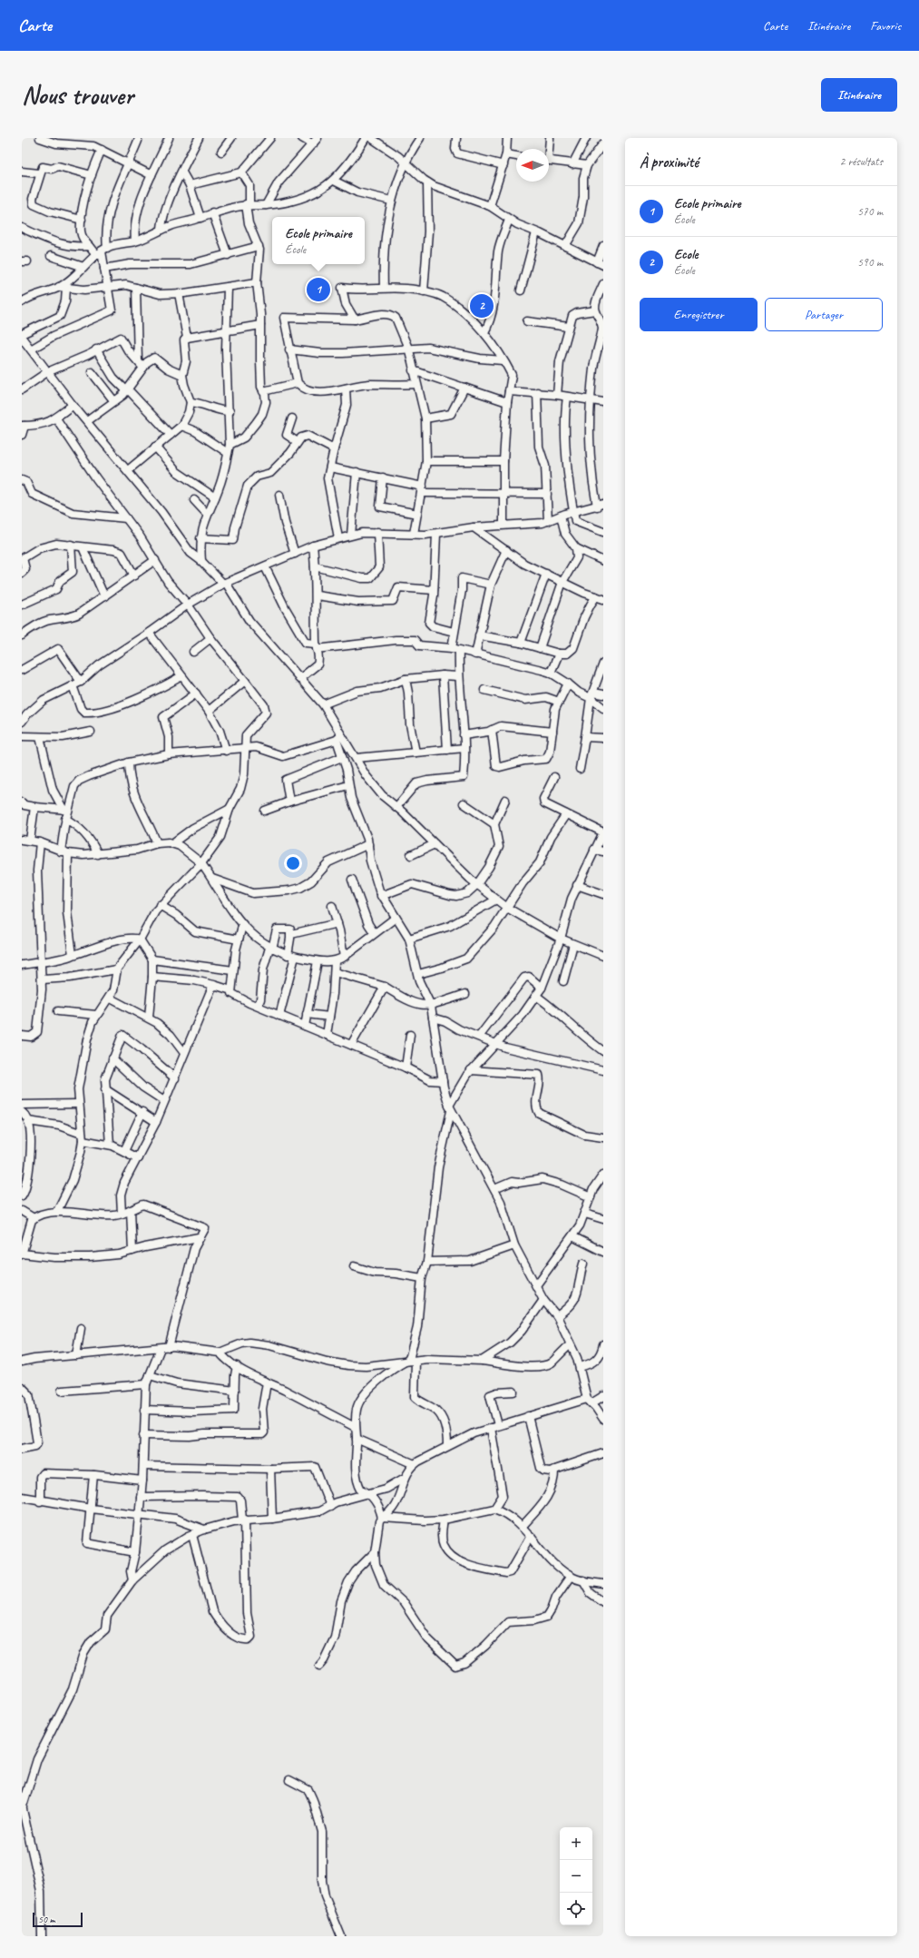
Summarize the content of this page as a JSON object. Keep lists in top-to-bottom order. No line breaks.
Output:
{"scale_bar":"50 m","north":"left","page":{"header":"Carte","nav":["Carte","Itinéraire","Favoris"],"buttons":["Itinéraire",["Enregistrer","Partager"]],"title":"Nous trouver","heading":["À proximité","2 résultats"],"list":[{"mark":"1","name":"Ecole primaire","note":"École","value":"570 m"},{"mark":"2","name":"Ecole","note":"École","value":"590 m"}],"popup":["Ecole primaire","École"],"pins":["1","2"],"map_buttons":["+","−"],"scale":"50 m"}}
